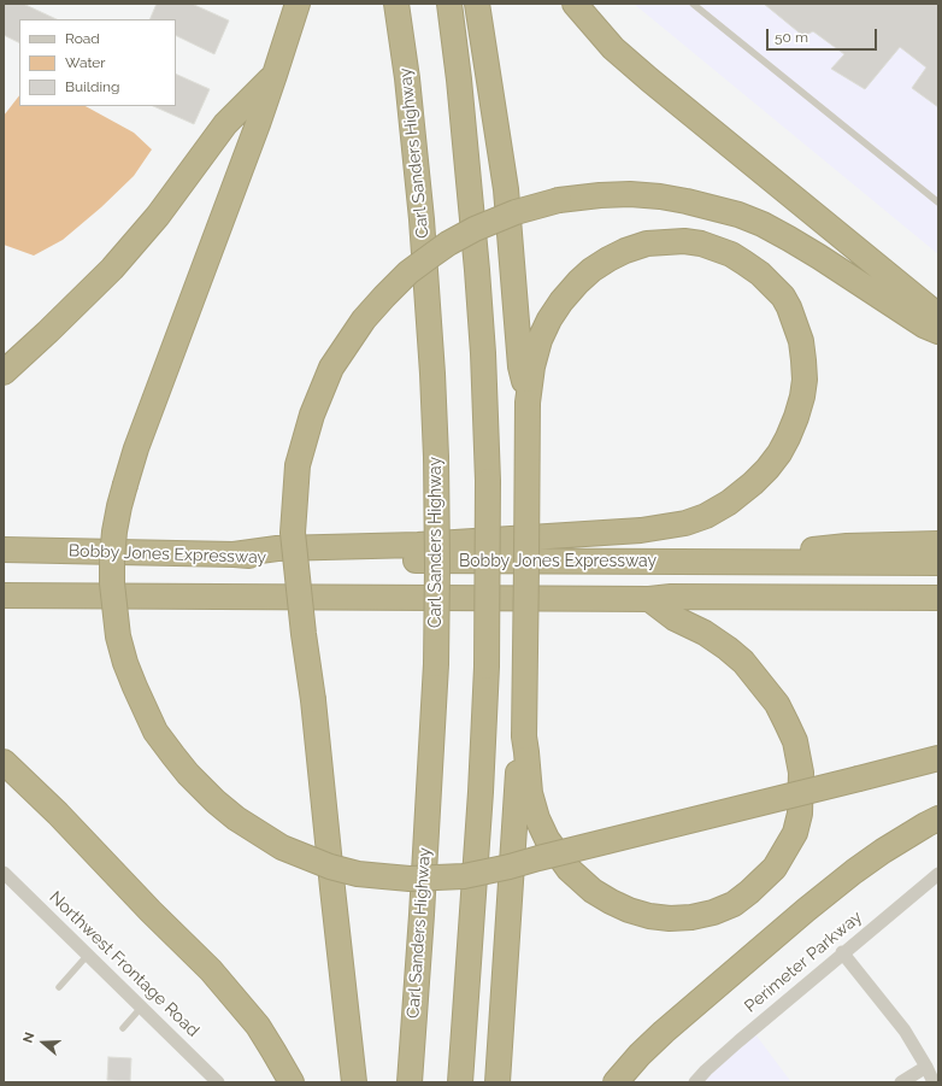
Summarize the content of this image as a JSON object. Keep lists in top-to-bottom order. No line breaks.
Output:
{"streets":{"highway":["Carl Sanders Highway","Bobby Jones Expressway"],"street":["Perimeter Parkway","Northwest Frontage Road"]},"legend":["Road","Water","Building"],"scale_bar":"50 m","north":"left"}
